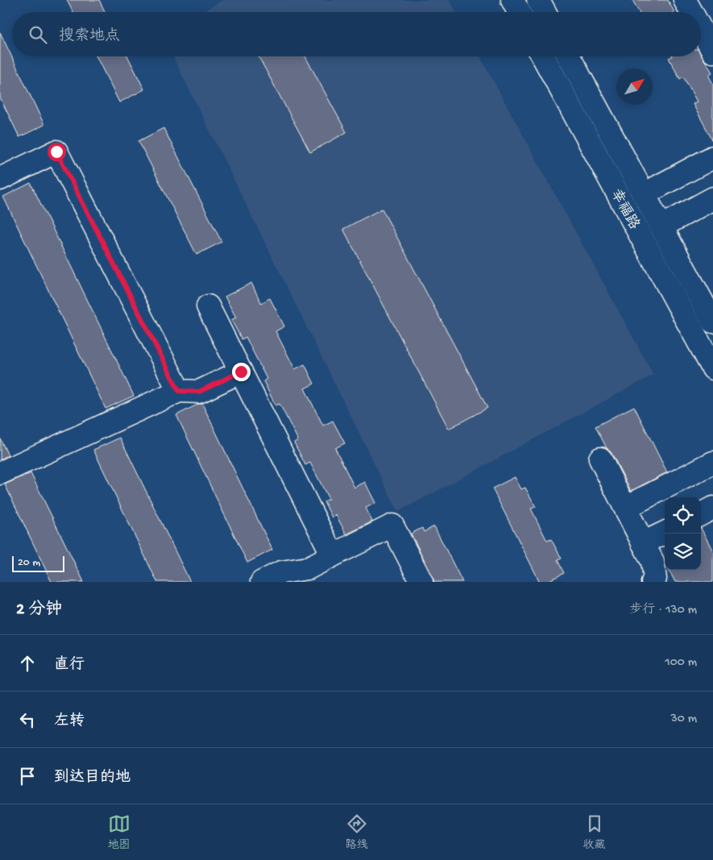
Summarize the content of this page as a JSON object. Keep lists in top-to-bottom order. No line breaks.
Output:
{"streets":{"street":["幸福路"]},"scale_bar":"20 m","north":"top right","page":{"search":"搜索地点","scale":"20 m","heading":["2 分钟","步行 · 130 m"],"list":[["直行","100 m"],["左转","30 m"],"到达目的地"],"nav":["地图","路线","收藏"]}}
